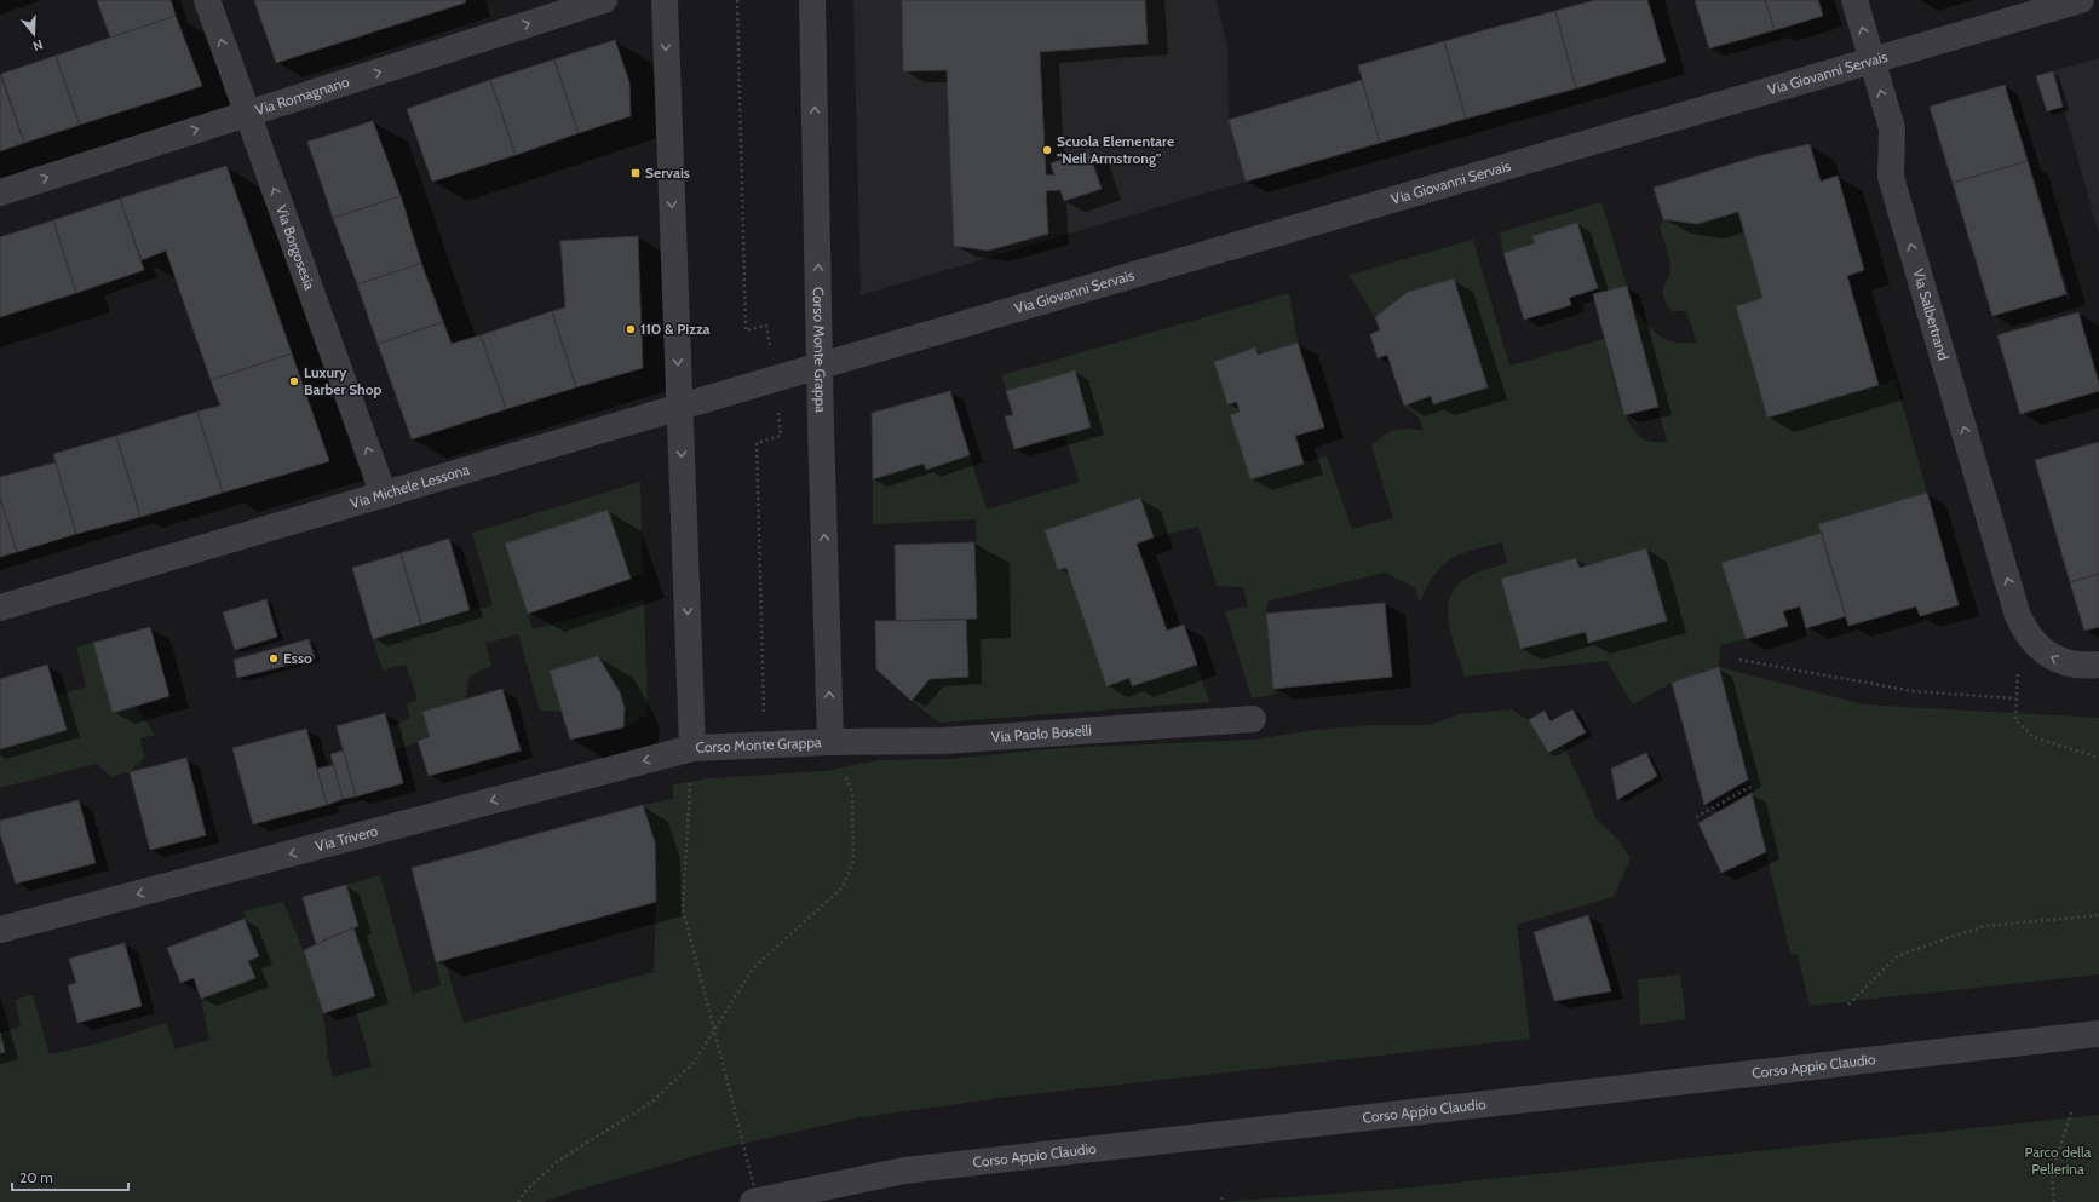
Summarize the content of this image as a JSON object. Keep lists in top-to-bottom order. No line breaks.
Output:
{"streets":{"street":["Via Giovanni Servais","Via Romagnano","Via Borgosesia","Via Salbertrand","Corso Monte Grappa","Via Michele Lessona","Via Paolo Boselli","Via Trivero","Corso Appio Claudio"]},"crossings":[["Via Giovanni Servais","Via Salbertrand"],["Via Giovanni Servais","Corso Monte Grappa"],["Via Giovanni Servais","Via Michele Lessona"],["Via Romagnano","Via Borgosesia"],["Via Borgosesia","Via Michele Lessona"],["Corso Monte Grappa","Via Michele Lessona"],["Corso Monte Grappa","Via Paolo Boselli"],["Corso Monte Grappa","Via Trivero"]],"one_way":["Via Romagnano","Via Borgosesia","Via Salbertrand","Via Trivero"],"parks":["Parco della Pellerina"],"places":{"other":["Scuola Elementare \"Neil Armstrong\"","110 & Pizza","Luxury Barber Shop","Esso"],"transit":["Servais"]},"scale_bar":"20 m","north":"bottom"}
